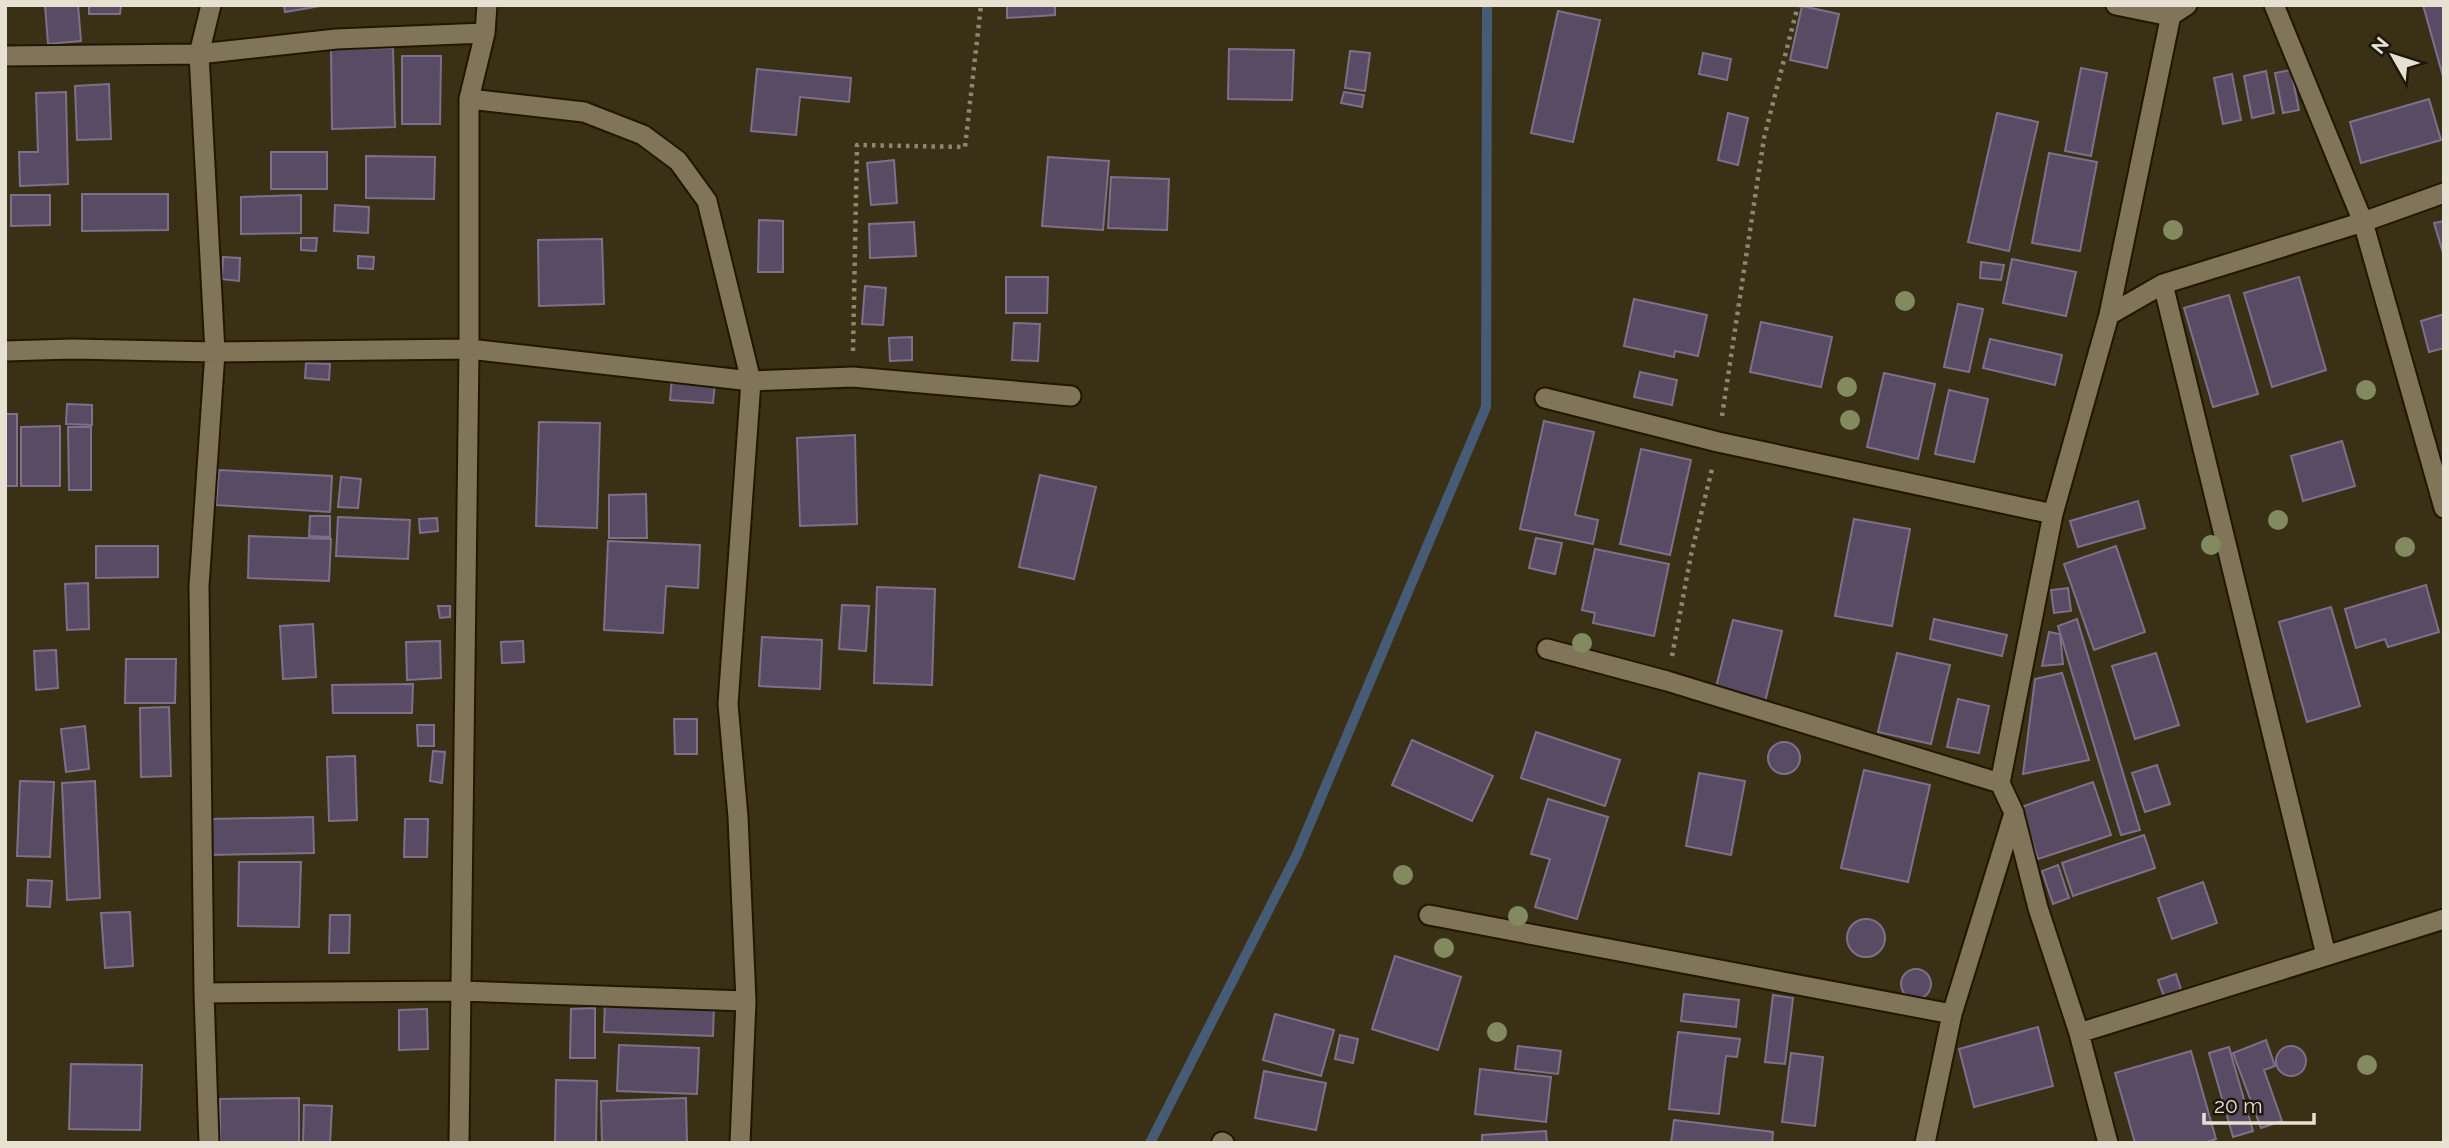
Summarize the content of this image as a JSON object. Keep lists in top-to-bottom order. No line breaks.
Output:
{"scale_bar":"20 m","north":"top left"}
